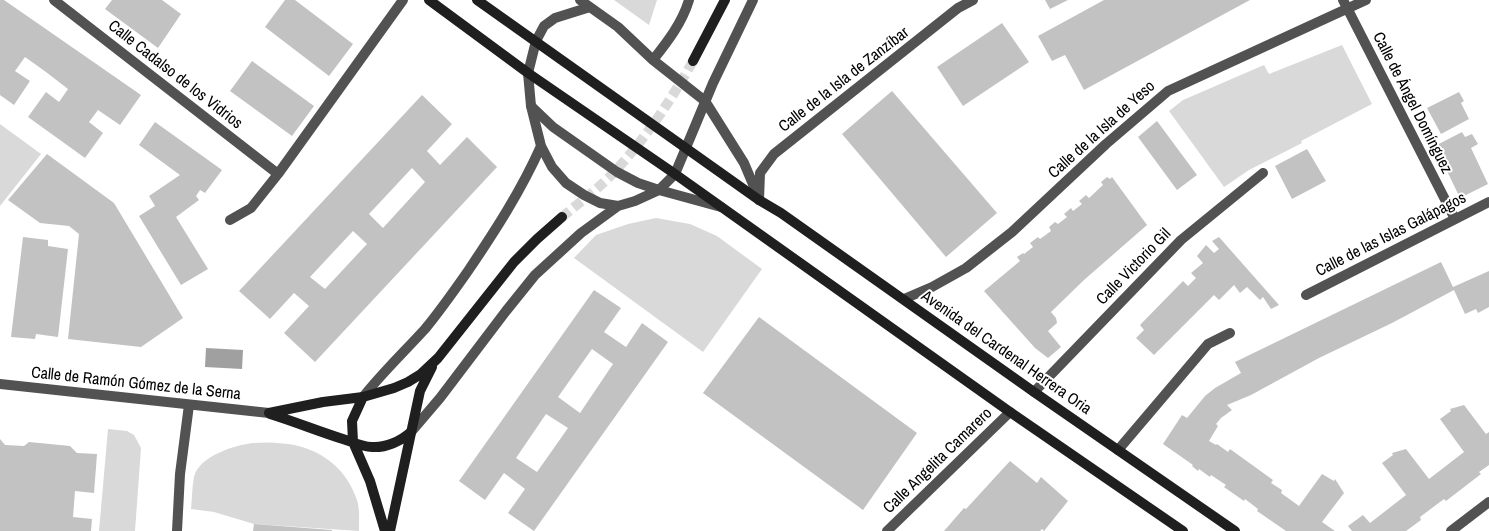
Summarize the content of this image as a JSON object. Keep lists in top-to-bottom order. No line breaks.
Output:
{"streets":{"main road":["Avenida del Cardenal Herrera Oria","Calle de Ramón Gómez de la Serna"],"street":["Calle Cadalso de los Vidrios","Calle de la Isla de Zanzíbar","Calle de Ángel Domínguez","Calle de la Isla de Yeso","Calle de las Islas Galápagos","Calle Victorio Gil","Calle Angelita Camarero"]},"crossings":[["Calle de la Isla de Zanzíbar","Avenida del Cardenal Herrera Oria"],["Calle de Ángel Domínguez","Calle de la Isla de Yeso"],["Calle de Ángel Domínguez","Calle de las Islas Galápagos"],["Calle de la Isla de Yeso","Avenida del Cardenal Herrera Oria"],["Calle Victorio Gil","Avenida del Cardenal Herrera Oria"]]}
